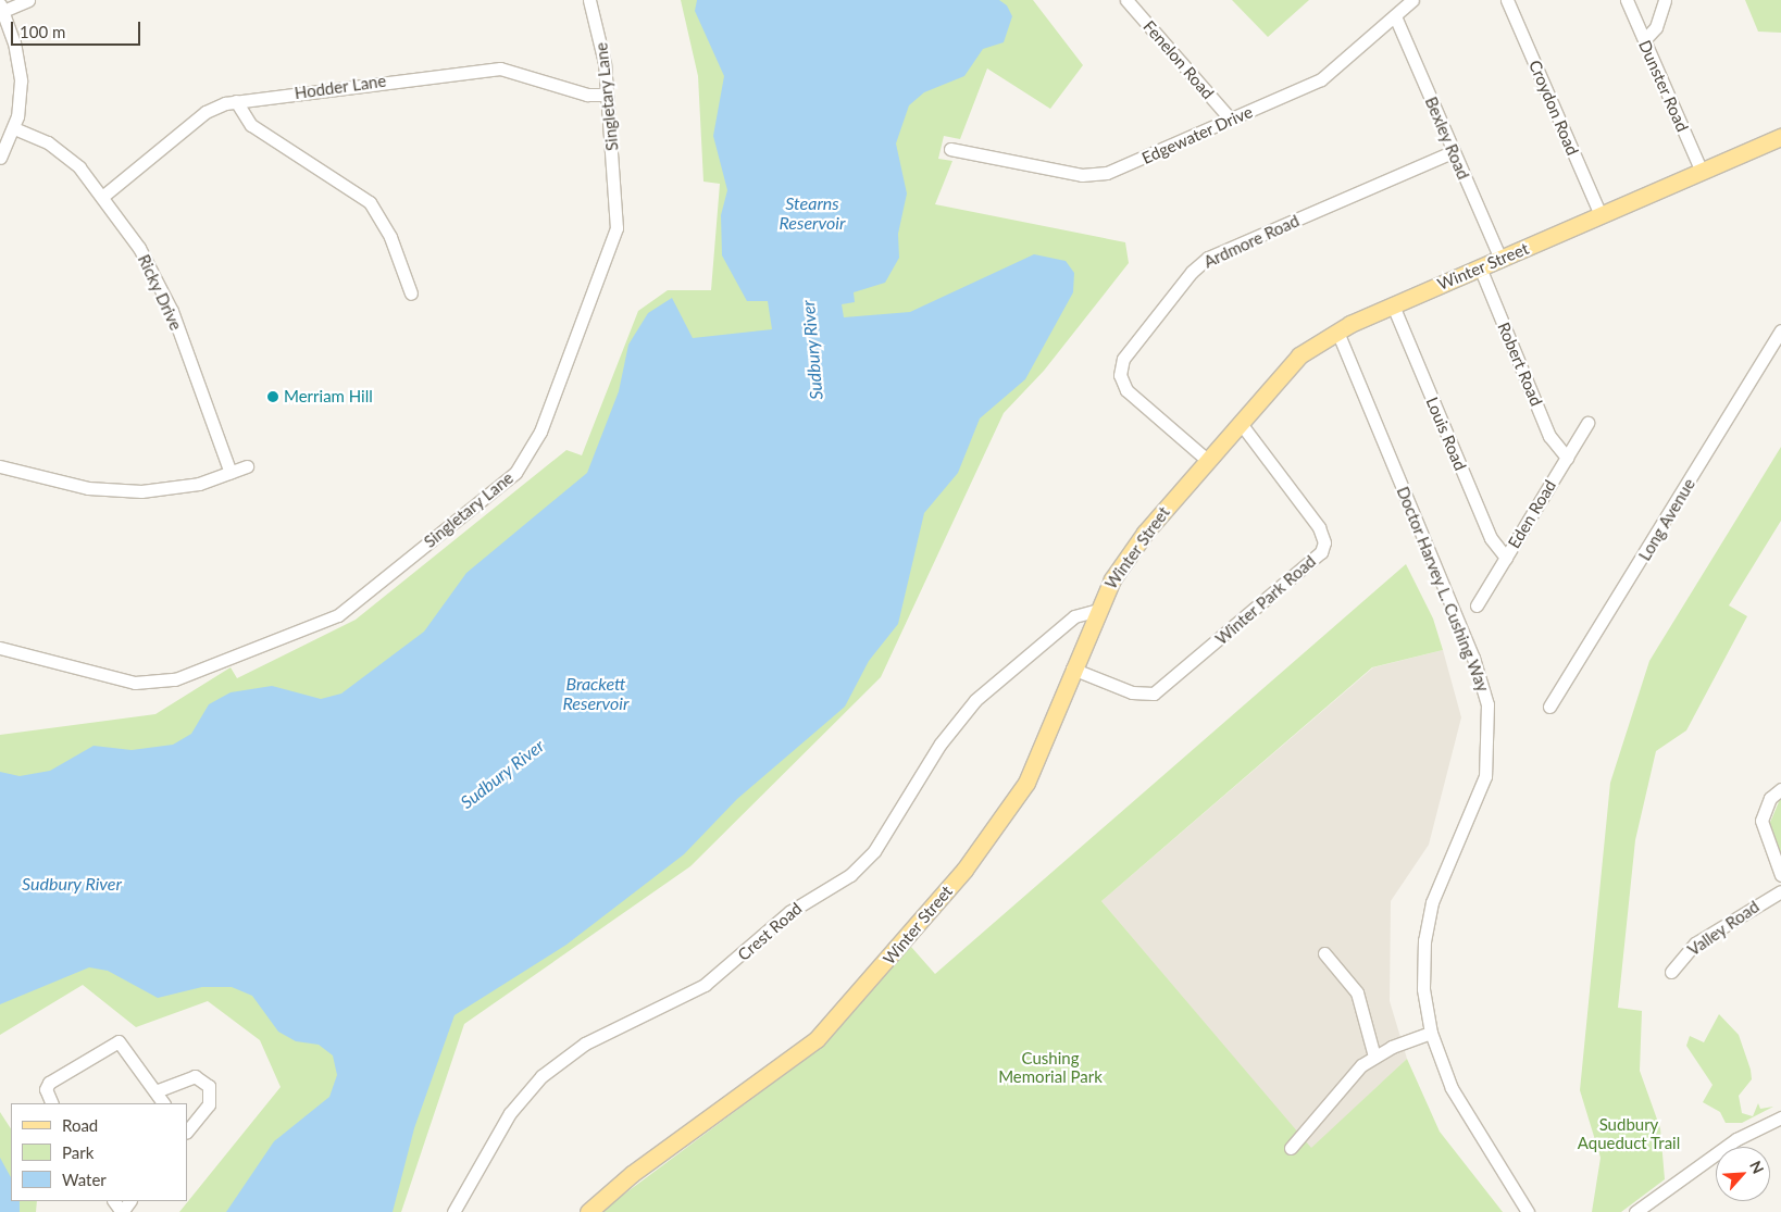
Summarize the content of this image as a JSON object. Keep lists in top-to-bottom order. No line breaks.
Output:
{"streets":{"main road":["Winter Street"],"street":["Fenelon Road","Dunster Road","Hodder Lane","Singletary Lane","Croydon Road","Edgewater Drive","Bexley Road","Ardmore Road","Ricky Drive","Robert Road","Louis Road","Eden Road","Long Avenue","Doctor Harvey L. Cushing Way","Winter Park Road","Valley Road","Crest Road"]},"crossings":[["Fenelon Road","Edgewater Drive"],["Dunster Road","Winter Street"],["Hodder Lane","Singletary Lane"],["Hodder Lane","Ricky Drive"],["Croydon Road","Winter Street"],["Edgewater Drive","Bexley Road"],["Bexley Road","Ardmore Road"],["Bexley Road","Winter Street"],["Ardmore Road","Winter Street"],["Winter Street","Robert Road"],["Winter Street","Louis Road"],["Winter Street","Doctor Harvey L. Cushing Way"],["Winter Street","Winter Park Road"],["Winter Street","Crest Road"],["Robert Road","Eden Road"],["Louis Road","Eden Road"]],"water":["Stearns Reservoir","Sudbury River","Brackett Reservoir"],"parks":["Cushing Memorial Park","Sudbury Aqueduct Trail"],"places":["Merriam Hill"],"legend":["Road","Park","Water"],"scale_bar":"100 m","north":"top right"}
